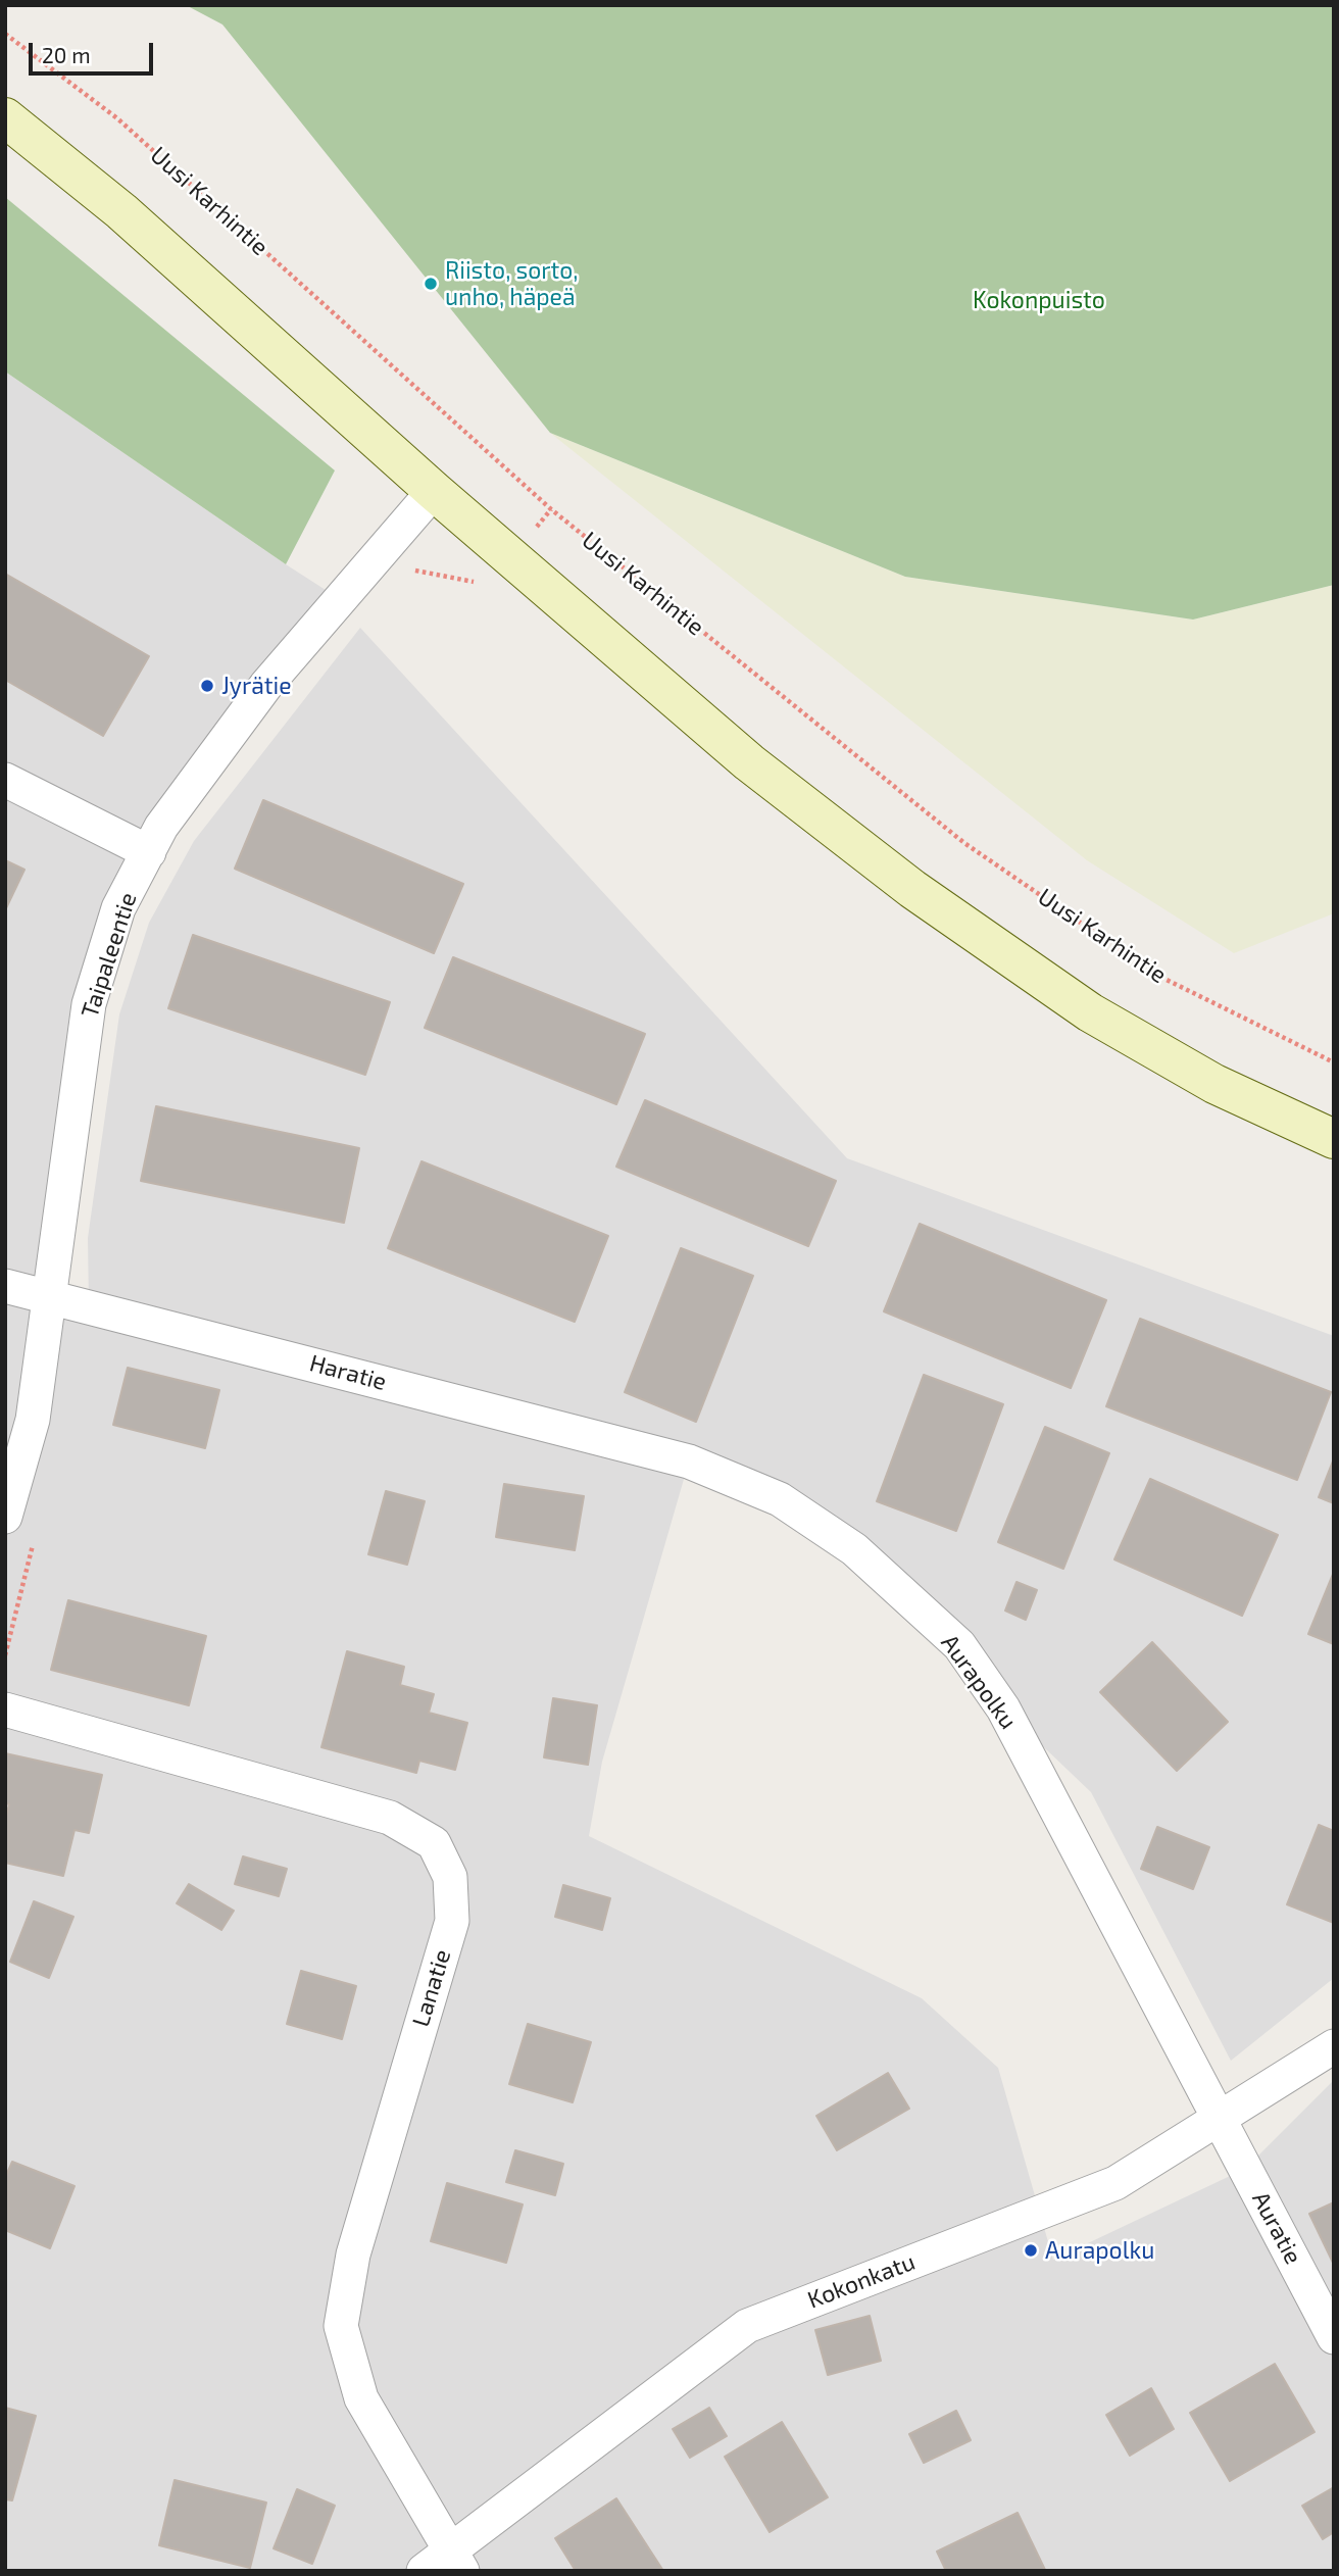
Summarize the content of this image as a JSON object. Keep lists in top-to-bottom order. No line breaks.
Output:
{"streets":{"street":["Taipaleentie","Haratie","Aurapolku","Lanatie","Auratie","Kokonkatu"],"path":["Uusi Karhintie"]},"crossings":[["Taipaleentie","Haratie"],["Haratie","Aurapolku"],["Aurapolku","Auratie"],["Aurapolku","Kokonkatu"],["Lanatie","Kokonkatu"],["Auratie","Kokonkatu"]],"parks":["Kokonpuisto"],"places":["Riisto, sorto, unho, häpeä","Jyrätie","Aurapolku"],"scale_bar":"20 m"}
